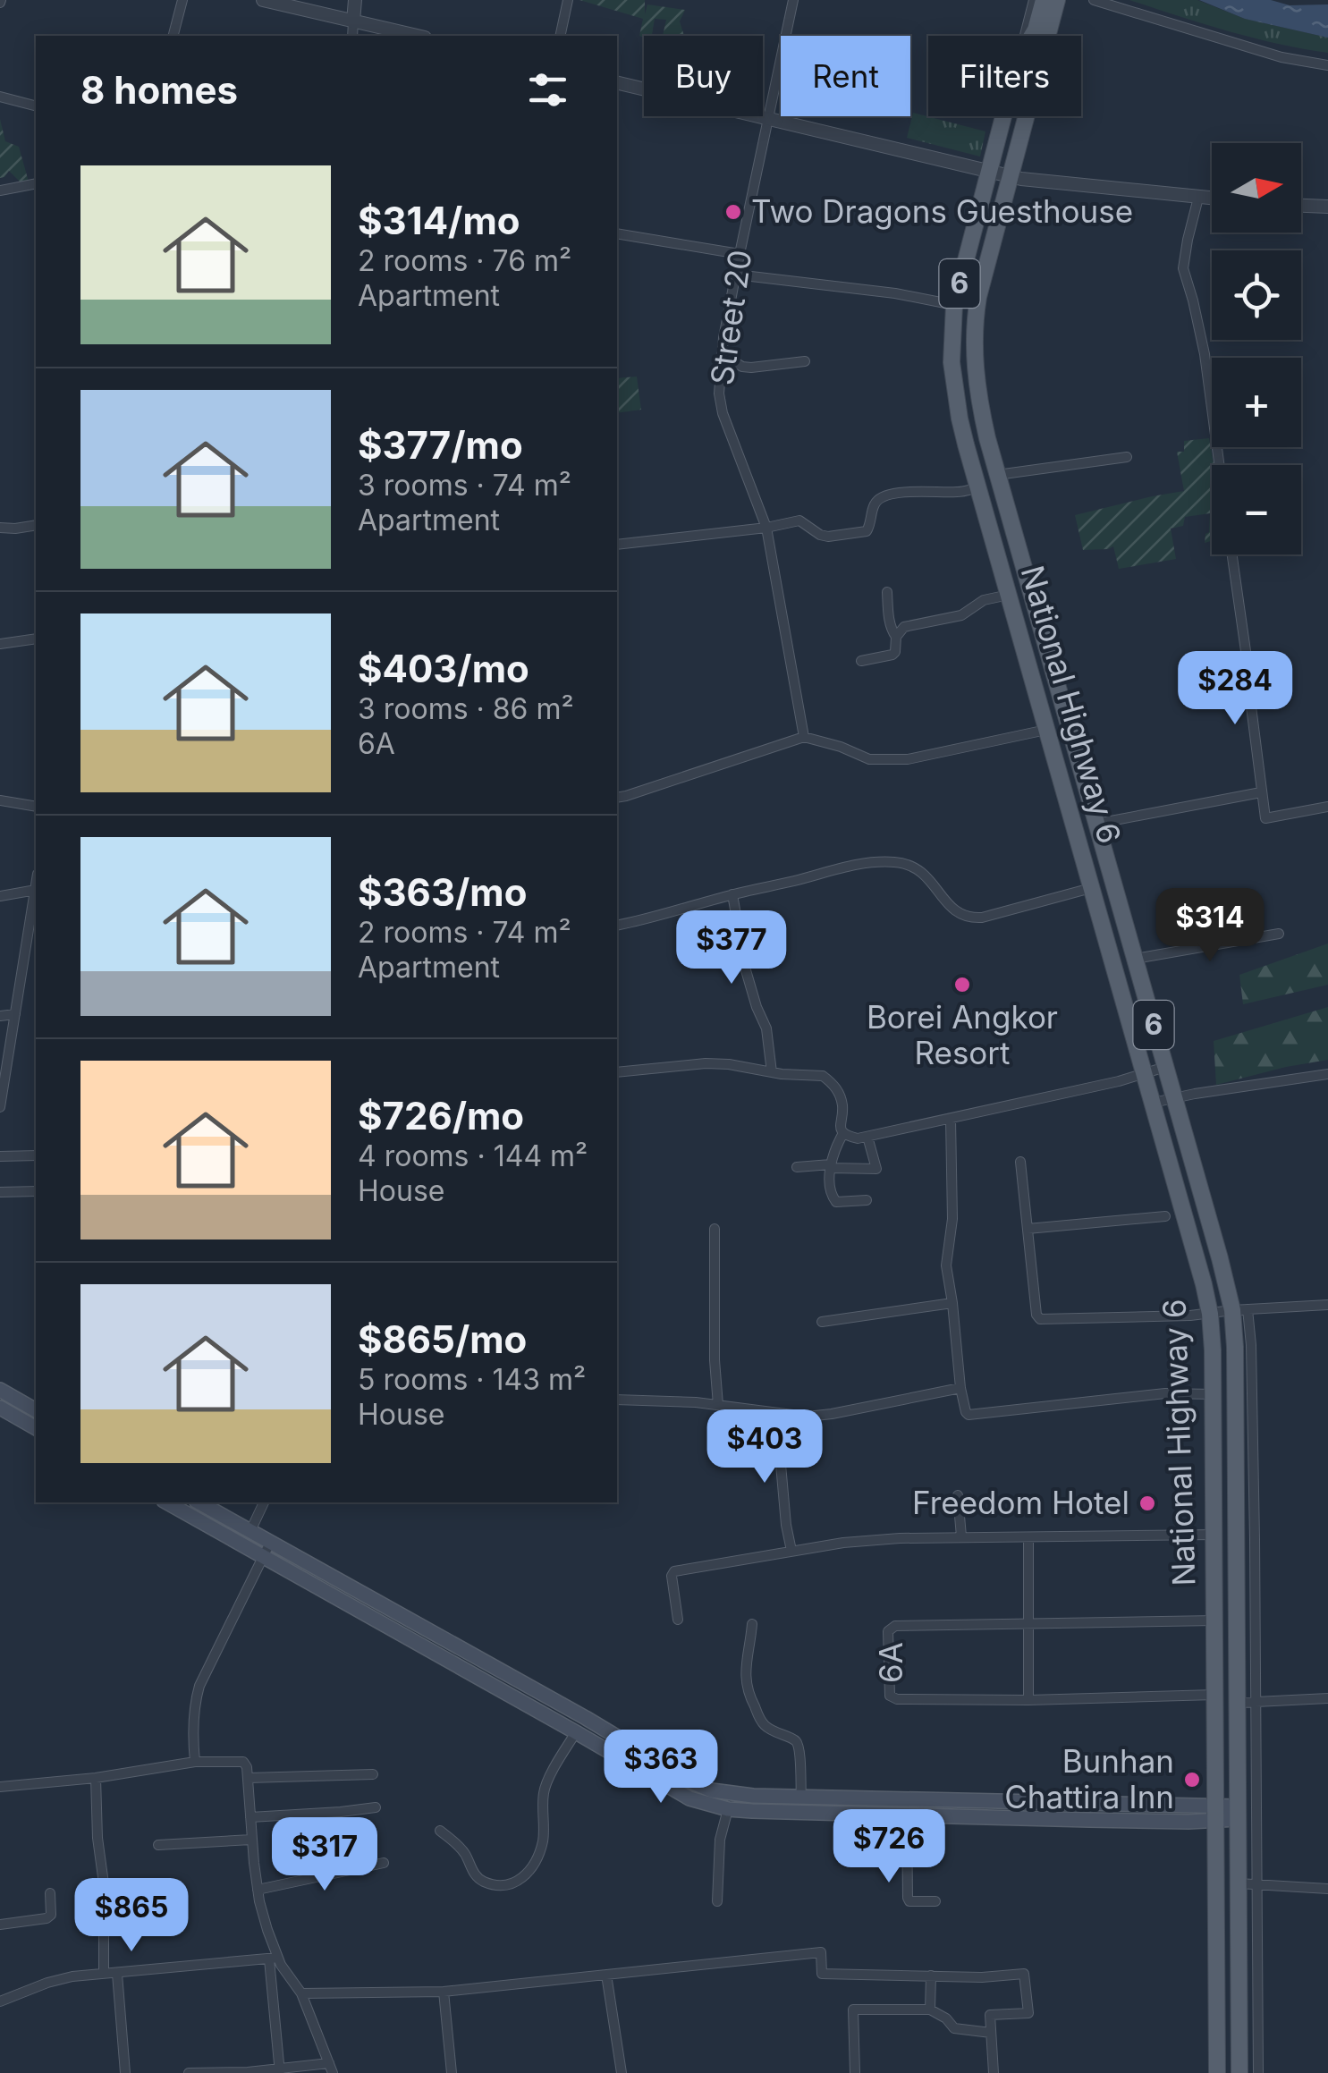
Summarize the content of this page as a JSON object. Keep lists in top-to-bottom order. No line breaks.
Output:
{"streets":{"main road":["6","National Highway 6"],"street":["Street 20","6A"]},"crossings":[["National Highway 6","6A"]],"places":["Two Dragons Guesthouse","Borei Angkor Resort","Freedom Hotel","Bunhan Chattira Inn"],"north":"right","page":{"chip":["Buy","Rent","Filters"],"heading":"8 homes","map_buttons":["+","−"],"list":[{"name":"$314/mo","note":"2 rooms · 76 m² · Apartment"},{"name":"$377/mo","note":"3 rooms · 74 m² · Apartment"},{"name":"$403/mo","note":"3 rooms · 86 m² · 6A"},{"name":"$363/mo","note":"2 rooms · 74 m² · Apartment"},{"name":"$726/mo","note":"4 rooms · 144 m² · House"},{"name":"$865/mo","note":"5 rooms · 143 m² · House"}],"price":["$284","$314","$377","$403","$363","$726","$317","$865"]}}
